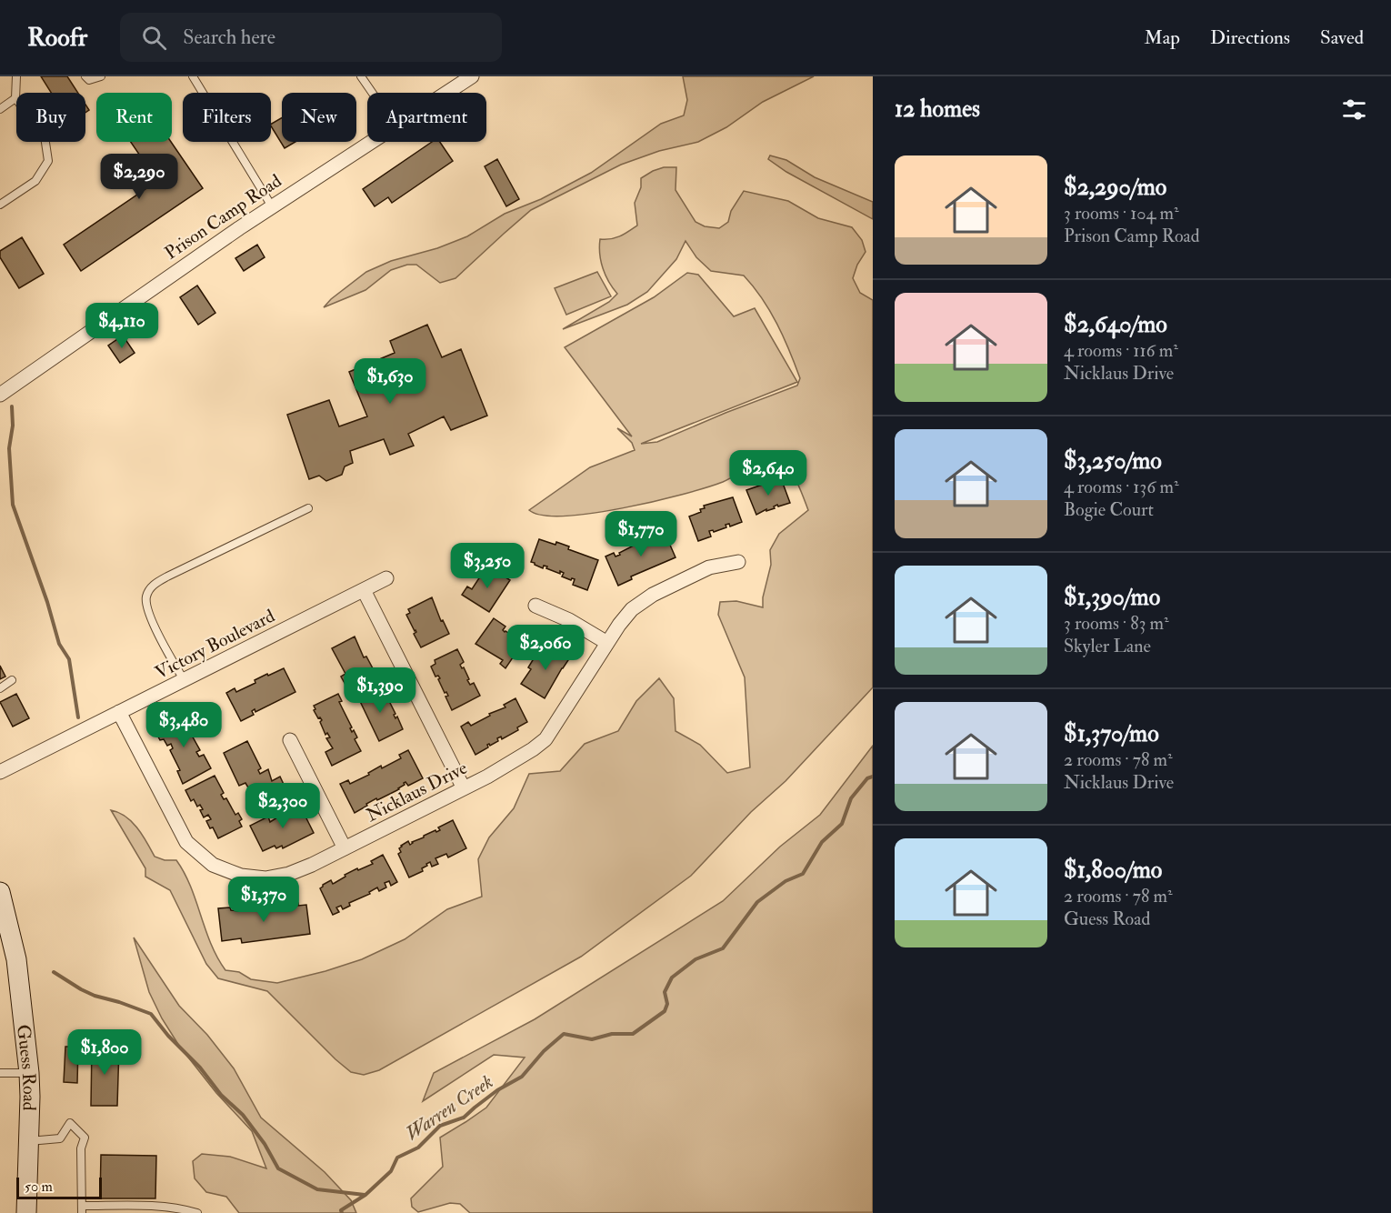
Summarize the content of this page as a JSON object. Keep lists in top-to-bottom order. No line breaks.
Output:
{"streets":{"main road":["Guess Road"],"street":["Prison Camp Road","Victory Boulevard","Nicklaus Drive"]},"crossings":[["Victory Boulevard","Nicklaus Drive"]],"water":["Warren Creek"],"scale_bar":"50 m","page":{"header":"Roofr","search":"Search here","nav":["Map","Directions","Saved"],"heading":"12 homes","chip":["Buy","Rent","Filters","New","Apartment"],"list":[{"name":"$2,290/mo","note":"3 rooms · 104 m² · Prison Camp Road"},{"name":"$2,640/mo","note":"4 rooms · 116 m² · Nicklaus Drive"},{"name":"$3,250/mo","note":"4 rooms · 136 m² · Bogie Court"},{"name":"$1,390/mo","note":"3 rooms · 83 m² · Skyler Lane"},{"name":"$1,370/mo","note":"2 rooms · 78 m² · Nicklaus Drive"},{"name":"$1,800/mo","note":"2 rooms · 78 m² · Guess Road"}],"price":["$2,290","$4,110","$1,630","$2,640","$1,770","$3,250","$2,060","$1,390","$3,480","$2,300","$1,370","$1,800"],"scale":"50 m"}}
